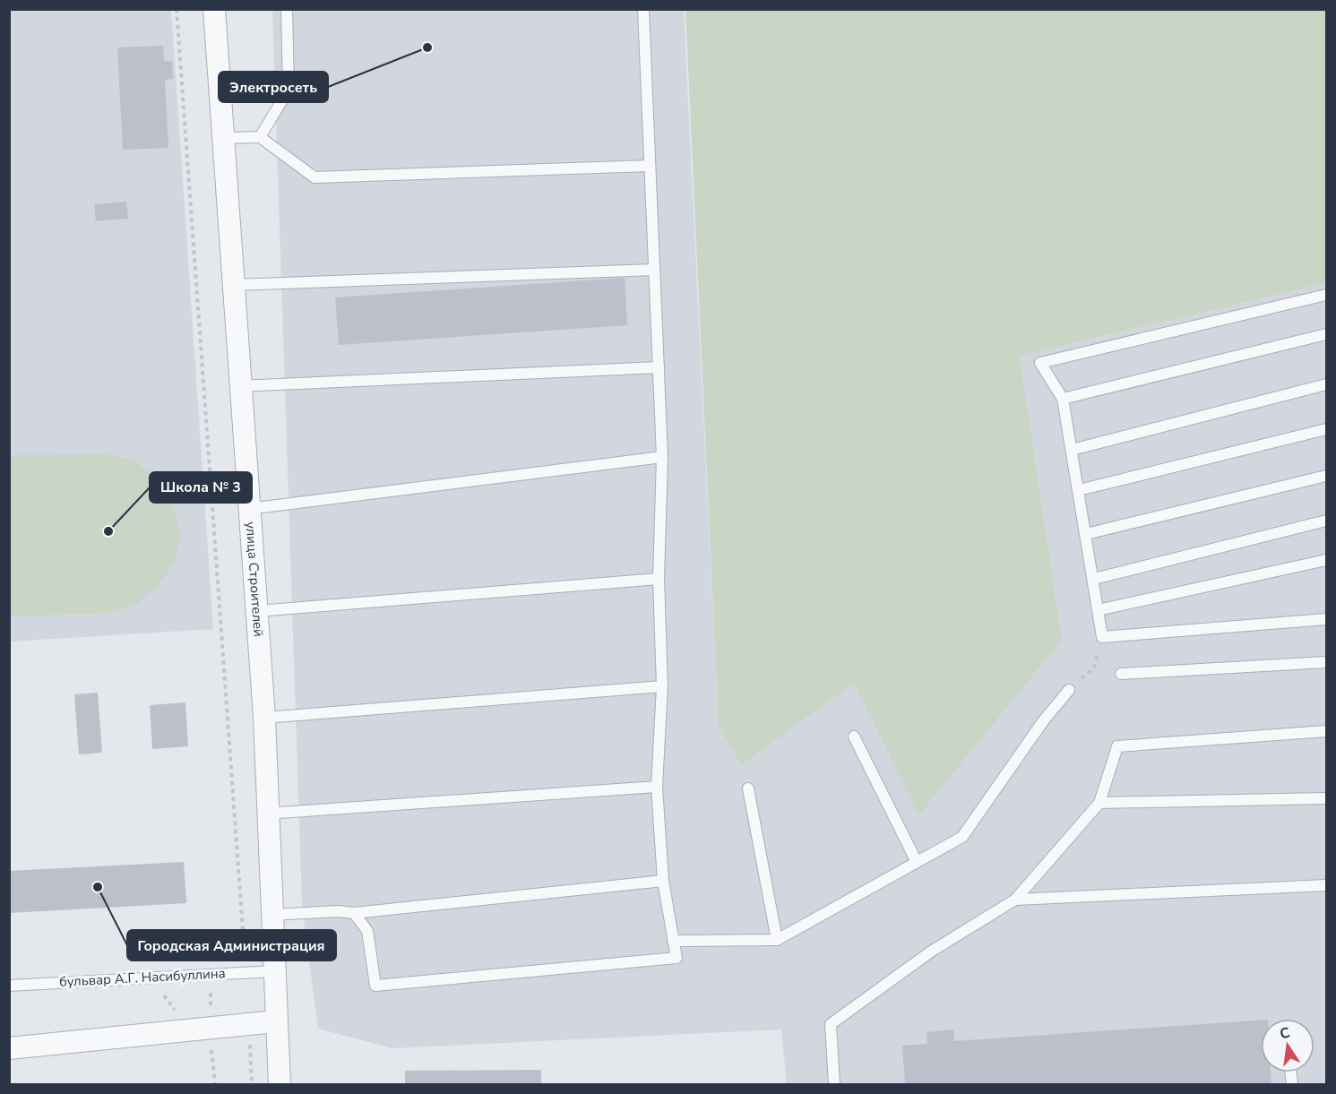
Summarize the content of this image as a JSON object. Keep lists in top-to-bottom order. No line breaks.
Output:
{"streets":{"street":["улица Строителей"],"lane":["бульвар А.Г. Насибуллина"]},"crossings":[["улица Строителей","бульвар А.Г. Насибуллина"]],"places":["Электросеть","Школа № 3","Городская Администрация"],"north":"top"}
